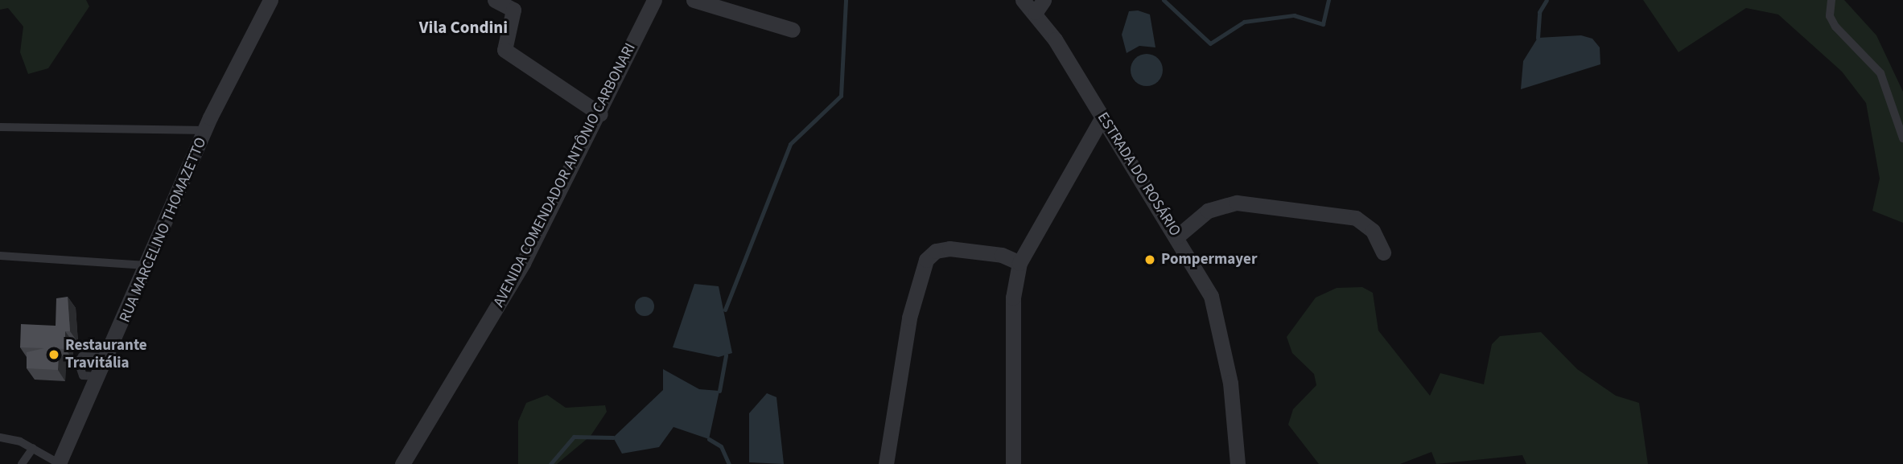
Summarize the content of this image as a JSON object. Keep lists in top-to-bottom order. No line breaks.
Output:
{"streets":{"street":["ESTRADA DO ROSÁRIO","AVENIDA COMENDADOR ANTÔNIO CARBONARI","RUA MARCELINO THOMAZETTO"]},"districts":["Vila Condini"],"places":["Pompermayer","Restaurante Travitália"]}
